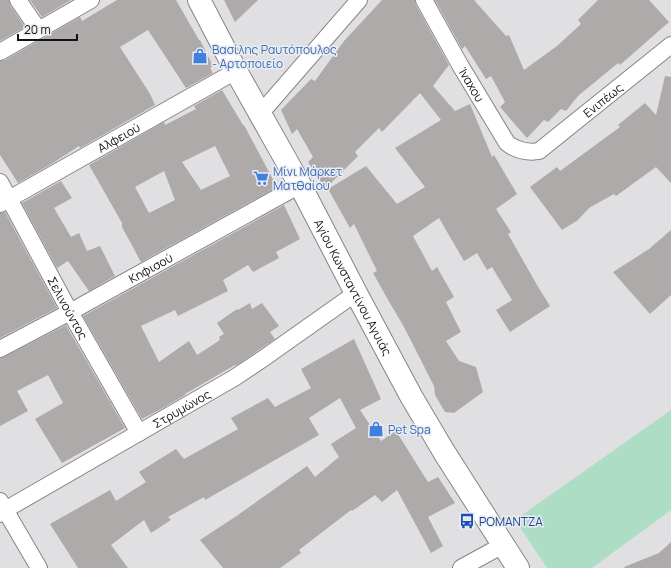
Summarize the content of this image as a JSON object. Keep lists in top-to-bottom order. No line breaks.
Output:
{"streets":{"main road":["Αγίου Κωνσταντίνου Αγυιάς"],"street":["Ίναχου","Ενιπέως","Αλφειού","Κηφισού","Σελινούντος","Στρυμώνος"]},"crossings":[["Ίναχου","Ενιπέως"],["Αλφειού","Αγίου Κωνσταντίνου Αγυιάς"],["Αλφειού","Σελινούντος"],["Κηφισού","Αγίου Κωνσταντίνου Αγυιάς"],["Κηφισού","Σελινούντος"],["Αγίου Κωνσταντίνου Αγυιάς","Στρυμώνος"],["Σελινούντος","Στρυμώνος"]],"places":{"shop":["Βασίλης Ραυτόπουλος - Αρτοποιείο","Pet Spa"],"supermarket":["Μίνι Μάρκετ Ματθαίου"],"bus stop":["ΡΟΜΑΝΤΖΑ"]},"scale_bar":"20 m"}
